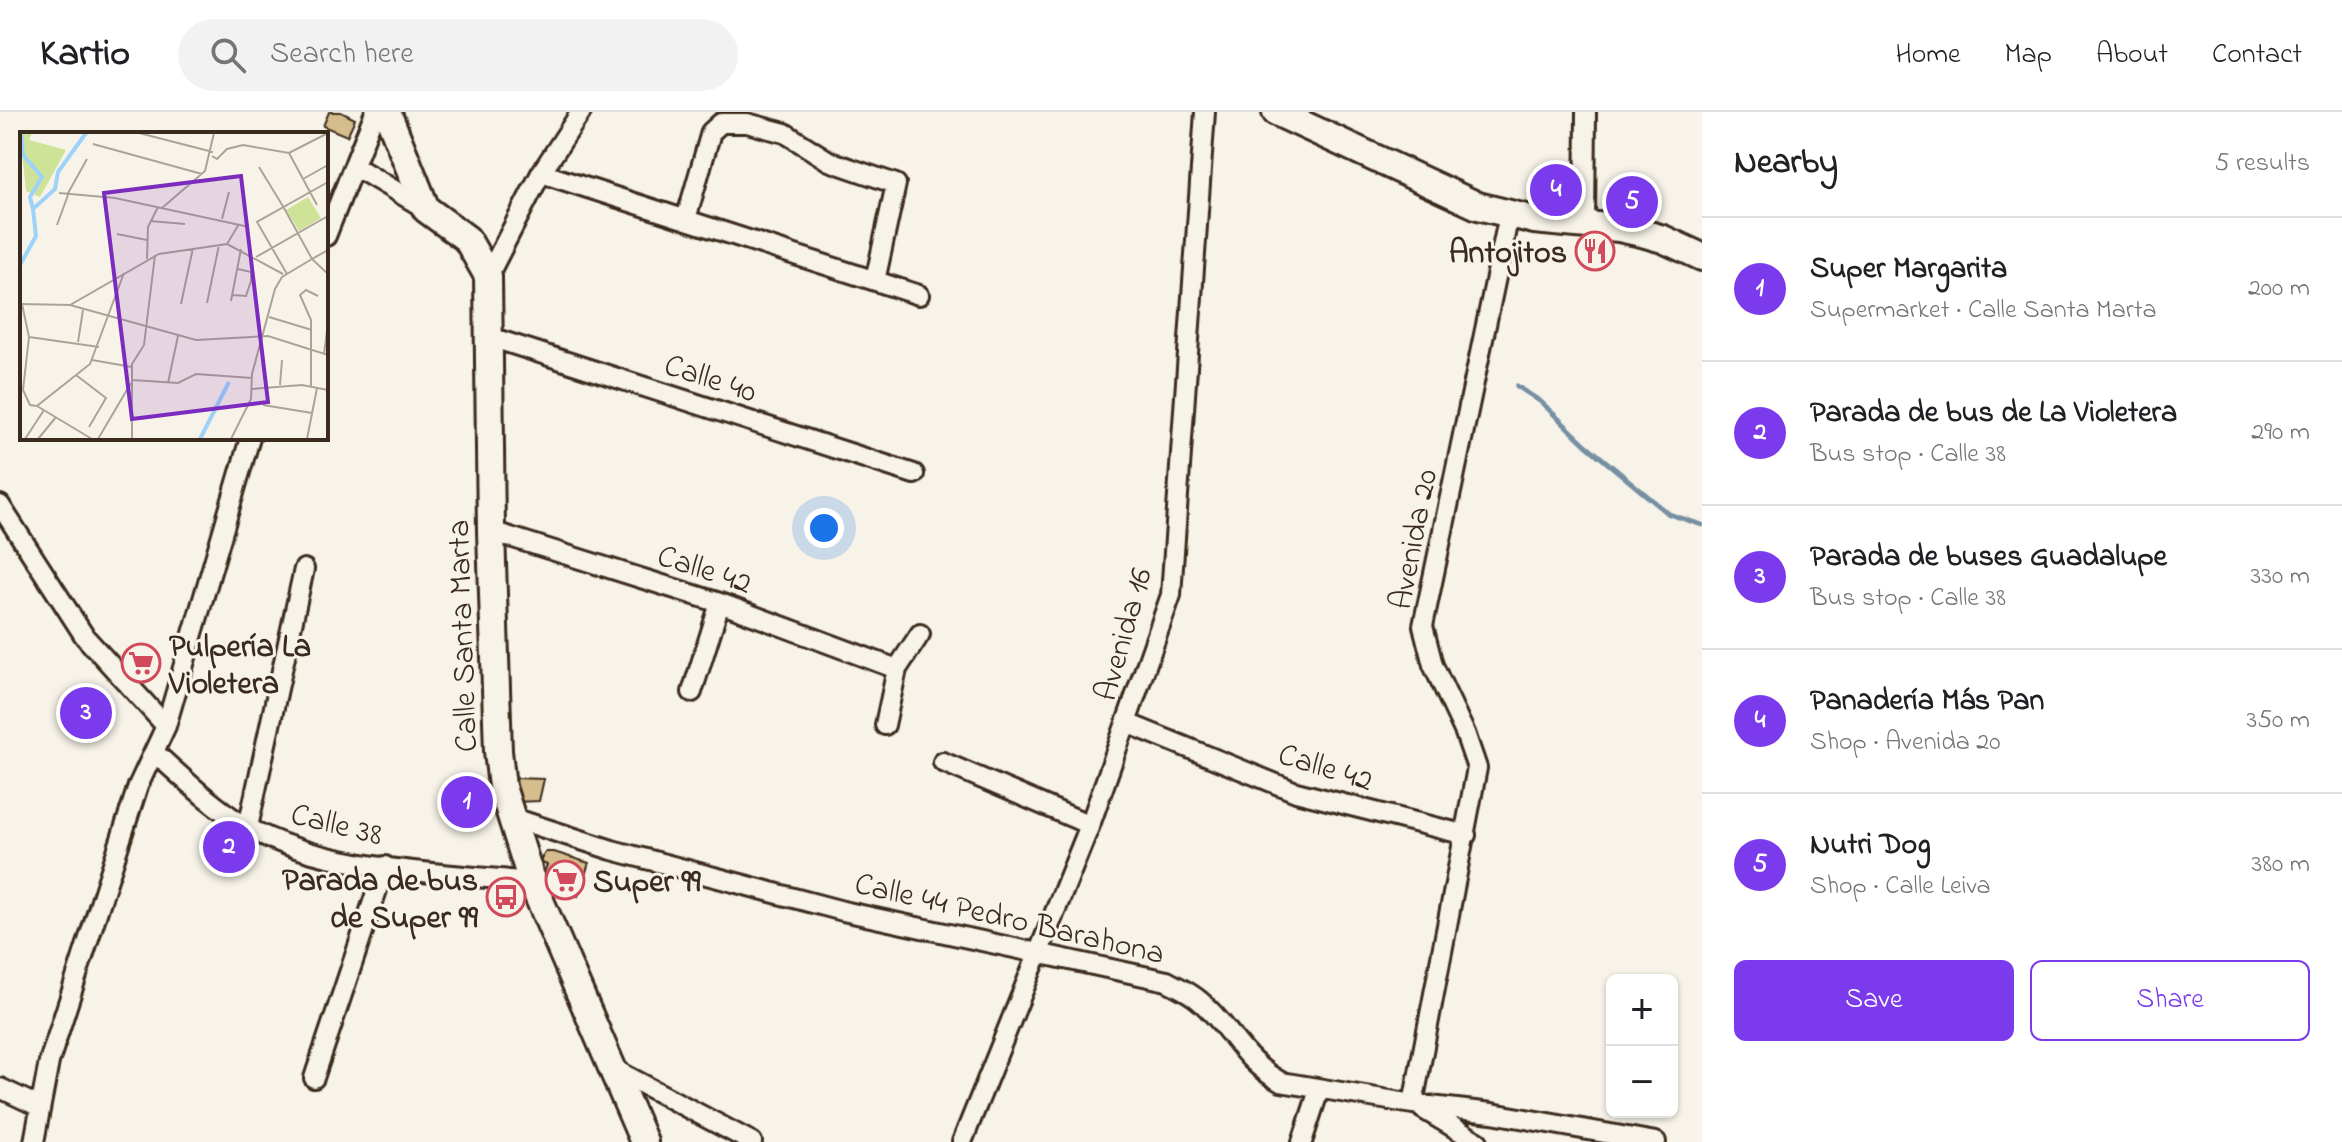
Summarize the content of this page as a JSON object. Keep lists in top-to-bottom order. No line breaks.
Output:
{"streets":{"street":["Calle 40","Avenida 20","Calle 42","Avenida 16","Calle Santa Marta","Calle 38","Calle 44 Pedro Barahona"]},"crossings":[["Calle 40","Calle Santa Marta"],["Avenida 20","Calle 42"],["Avenida 20","Calle 44 Pedro Barahona"],["Calle 42","Avenida 16"],["Calle 42","Calle Santa Marta"],["Avenida 16","Calle 44 Pedro Barahona"],["Calle Santa Marta","Calle 38"],["Calle Santa Marta","Calle 44 Pedro Barahona"]],"places":{"restaurant":["Antojitos"],"supermarket":["Pulpería La Violetera","Super 99"],"bus stop":["Parada de bus de Super 99"]},"page":{"header":"Kartio","search":"Search here","nav":["Home","Map","About","Contact"],"heading":["Nearby","5 results"],"pins":["4","5","3","1","2"],"list":[{"mark":"1","name":"Super Margarita","note":"Supermarket · Calle Santa Marta","value":"200 m"},{"mark":"2","name":"Parada de bus de La Violetera","note":"Bus stop · Calle 38","value":"290 m"},{"mark":"3","name":"Parada de buses Guadalupe","note":"Bus stop · Calle 38","value":"330 m"},{"mark":"4","name":"Panadería Más Pan","note":"Shop · Avenida 20","value":"350 m"},{"mark":"5","name":"Nutri Dog","note":"Shop · Calle Leiva","value":"380 m"}],"buttons":["Save","Share"],"map_buttons":["+","−"]}}
